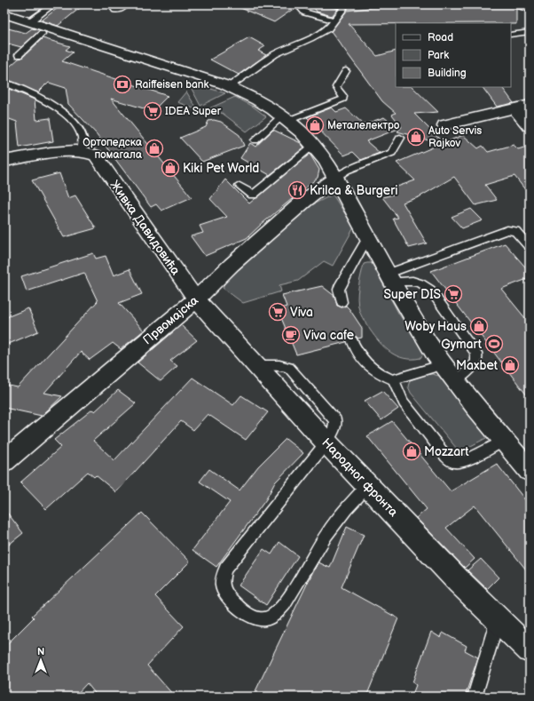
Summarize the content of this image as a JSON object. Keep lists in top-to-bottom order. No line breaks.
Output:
{"streets":{"street":["Живка Давидовића","Првомајска","Народног фронта"]},"crossings":[["Живка Давидовића","Првомајска"],["Живка Давидовића","Народног фронта"],["Првомајска","Народног фронта"]],"places":{"bank":["Raiffeisen bank"],"supermarket":["IDEA Super","Super DIS","Viva"],"shop":["Металелектро","Auto Servis Rajkov","Ортопедска помагала","Kiki Pet World","Woby Haus","Maxbet","Mozzart"],"restaurant":["Krilca & Burgeri"],"cafe":["Viva cafe"],"sports":["Gymart"]},"legend":["Road","Park","Building"],"north":"top"}
